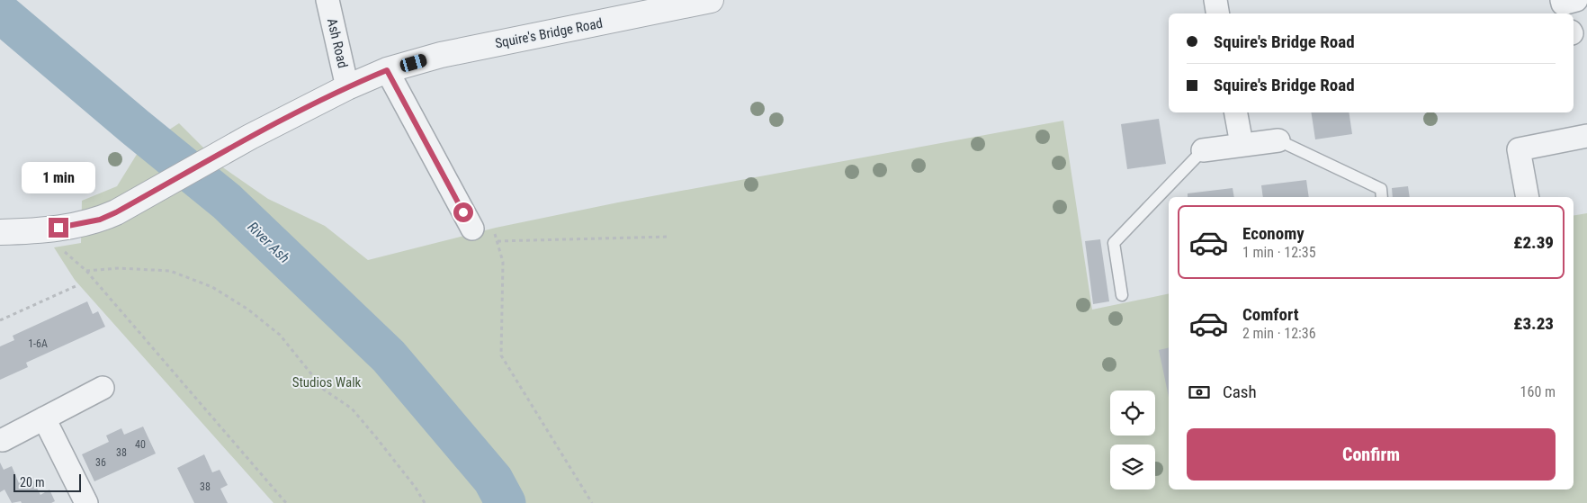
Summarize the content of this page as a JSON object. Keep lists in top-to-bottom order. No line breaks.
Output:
{"streets":{"street":["Squire's Bridge Road","Ash Road"]},"crossings":[["Squire's Bridge Road","Ash Road"]],"water":["River Ash"],"parks":["Studios Walk"],"house_numbers":["1-6A","40","38","36","38"],"scale_bar":"20 m","page":{"banner":["Squire's Bridge Road","Squire's Bridge Road"],"bubble":"1 min","list":[{"name":"Economy","note":"1 min · 12:35","value":"£2.39"},{"name":"Comfort","note":"2 min · 12:36","value":"£3.23"}],"pay":["Cash","160 m"],"buttons":"Confirm","scale":"20 m"}}
